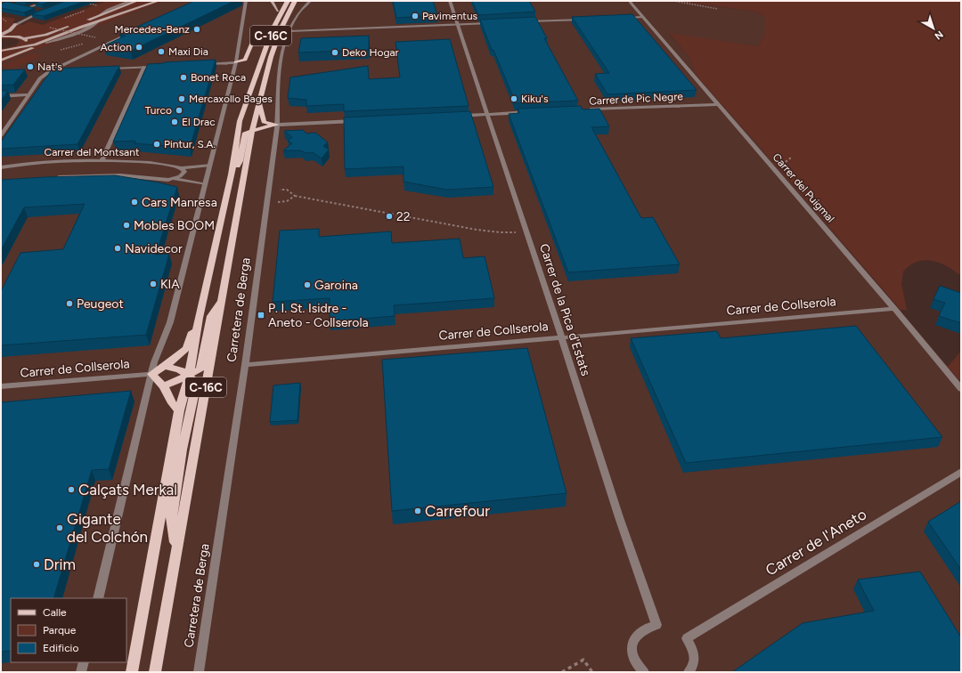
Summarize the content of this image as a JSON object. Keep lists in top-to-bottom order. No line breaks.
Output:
{"streets":{"main road":["C-16C"],"street":["Carrer de Pic Negre","Carrer del Montsant","Carrer del Puigmal","Carrer de Collserola","Carretera de Berga","Carrer de la Pica d'Estats","Carrer de l'Aneto"]},"crossings":[["Carrer de Pic Negre","Carrer del Puigmal"],["Carrer del Puigmal","Carrer de Collserola"],["Carrer de Collserola","Carretera de Berga"],["Carrer de Collserola","Carrer de la Pica d'Estats"]],"places":{"other":["Pavimentus","Mercedes-Benz","Action","Maxi Dia","Deko Hogar","Nat's","Bonet Roca","Mercaxollo Bages","Kiku's","Turco","El Drac","Pintur, S.A.","Cars Manresa","22","Mobles BOOM","Navidecor","KIA","Garoina","Peugeot","Calçats Merkal","Carrefour","Gigante del Colchón","Drim"],"transit":["P. I. St. Isidre - Aneto - Collserola"]},"legend":["Calle","Parque","Edificio"],"north":"bottom right"}
